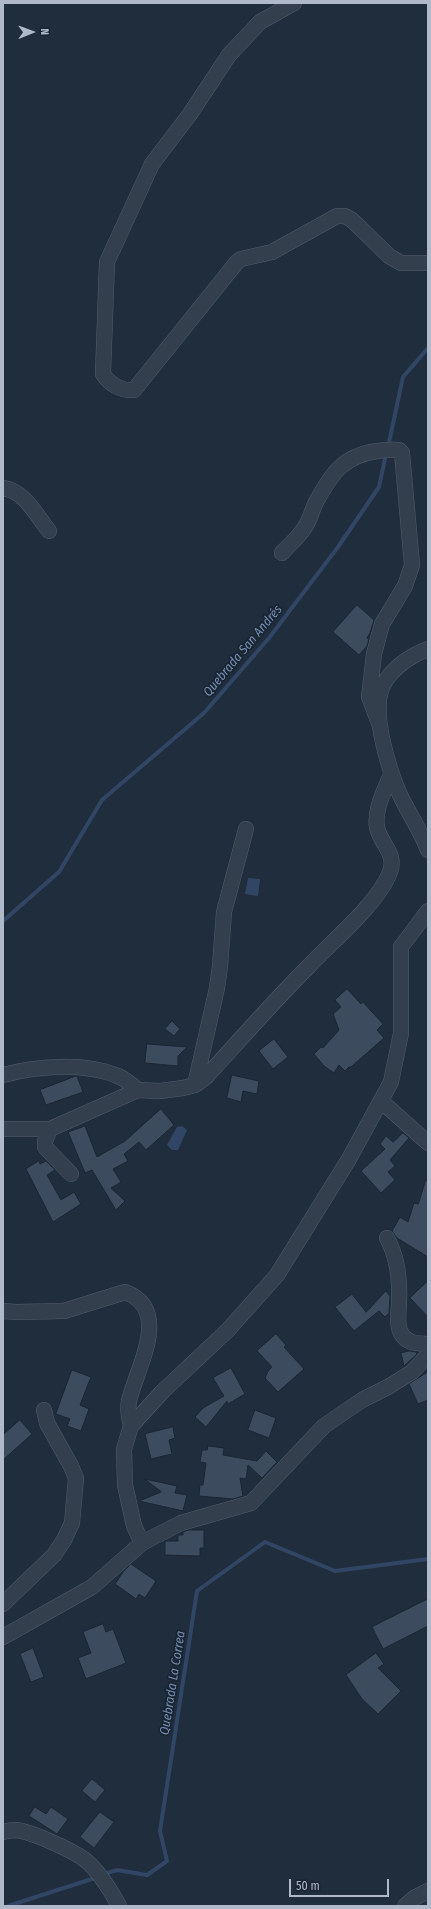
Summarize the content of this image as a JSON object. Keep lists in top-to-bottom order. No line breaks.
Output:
{"water":["Quebrada San Andrés","Quebrada La Correa"],"scale_bar":"50 m","north":"right"}
